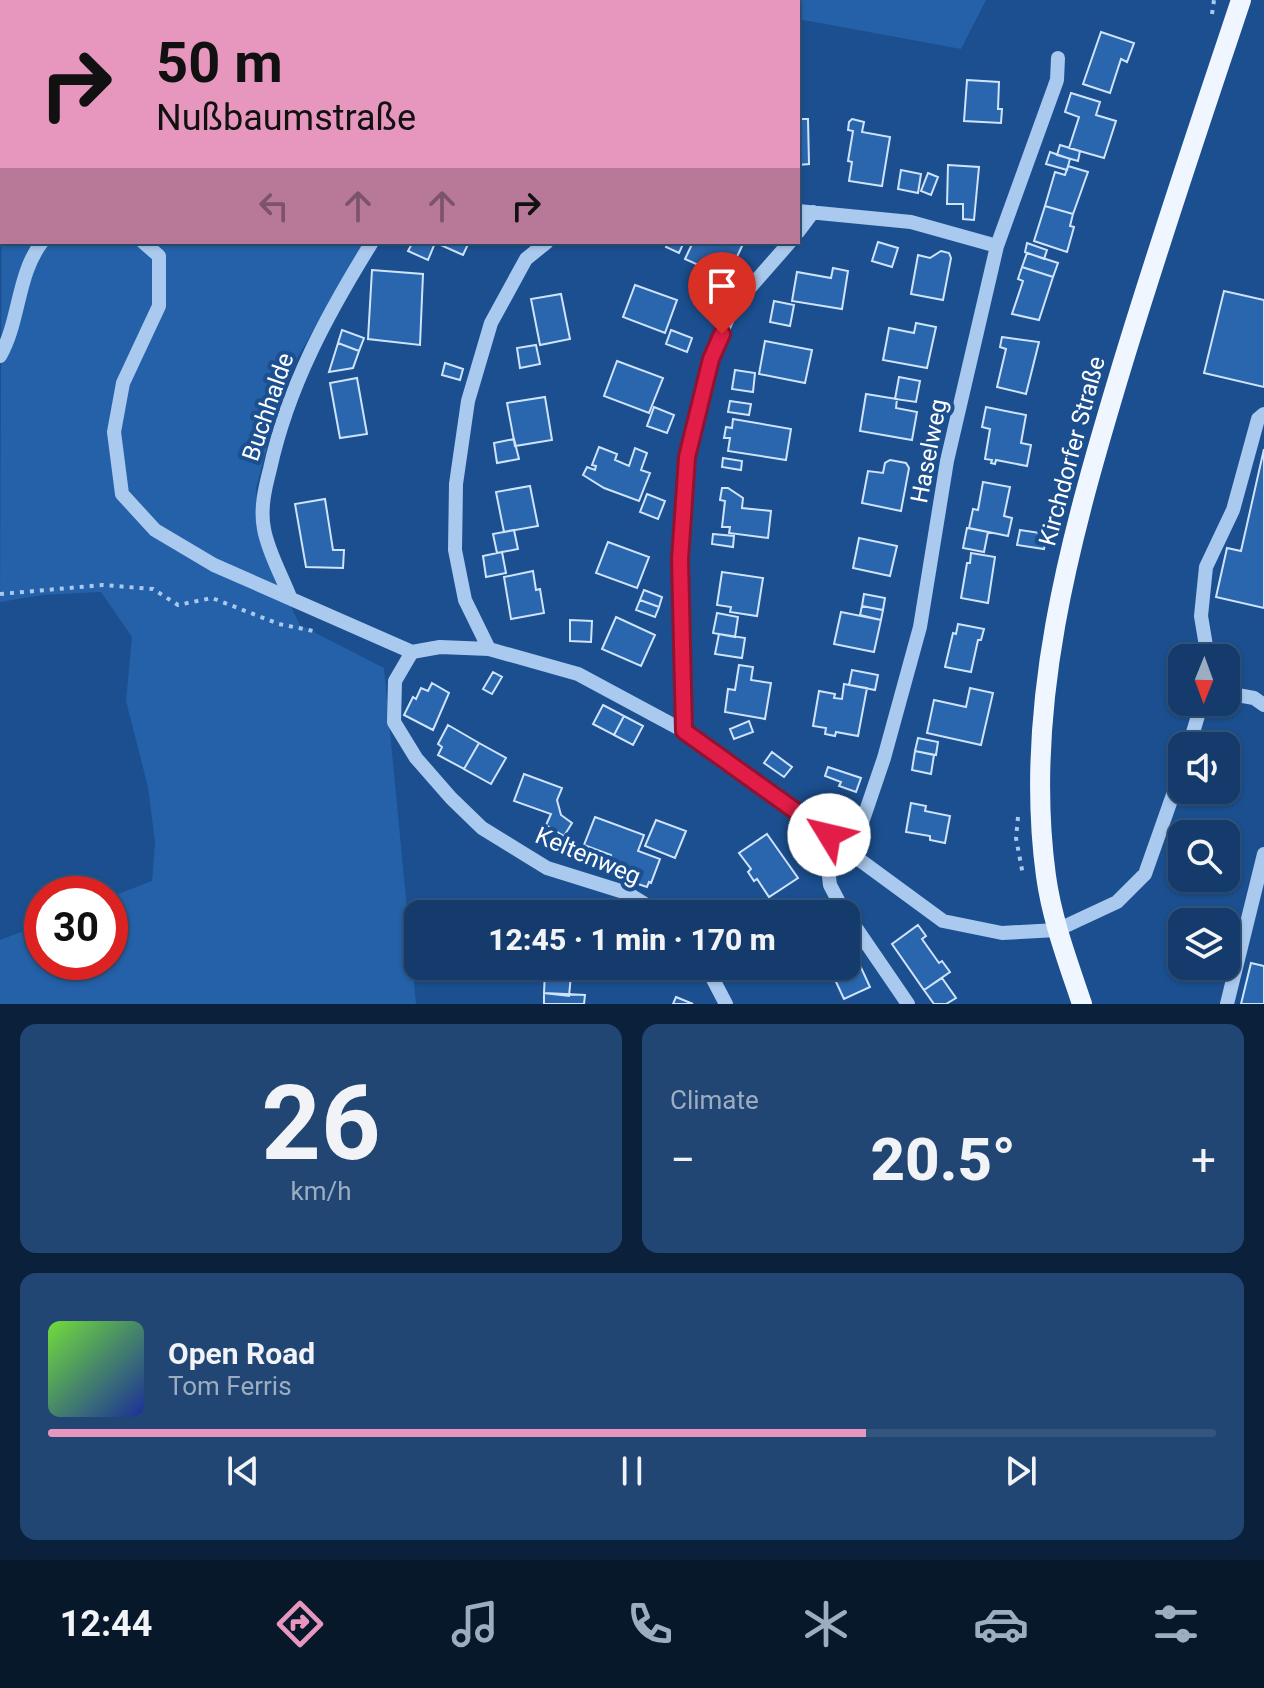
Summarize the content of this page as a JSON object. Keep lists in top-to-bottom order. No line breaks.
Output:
{"streets":{"main road":["Kirchdorfer Straße"],"street":["Buchhalde","Haselweg","Keltenweg"]},"north":"bottom","page":{"turn":["50 m","Nußbaumstraße"],"limit":"30","trip":"12:45 · 1 min · 170 m","tile":[["26","km/h"],"Climate"],"heat":["−","20.5°","+"],"song":["Open Road","Tom Ferris"],"tabs":"12:44"}}
